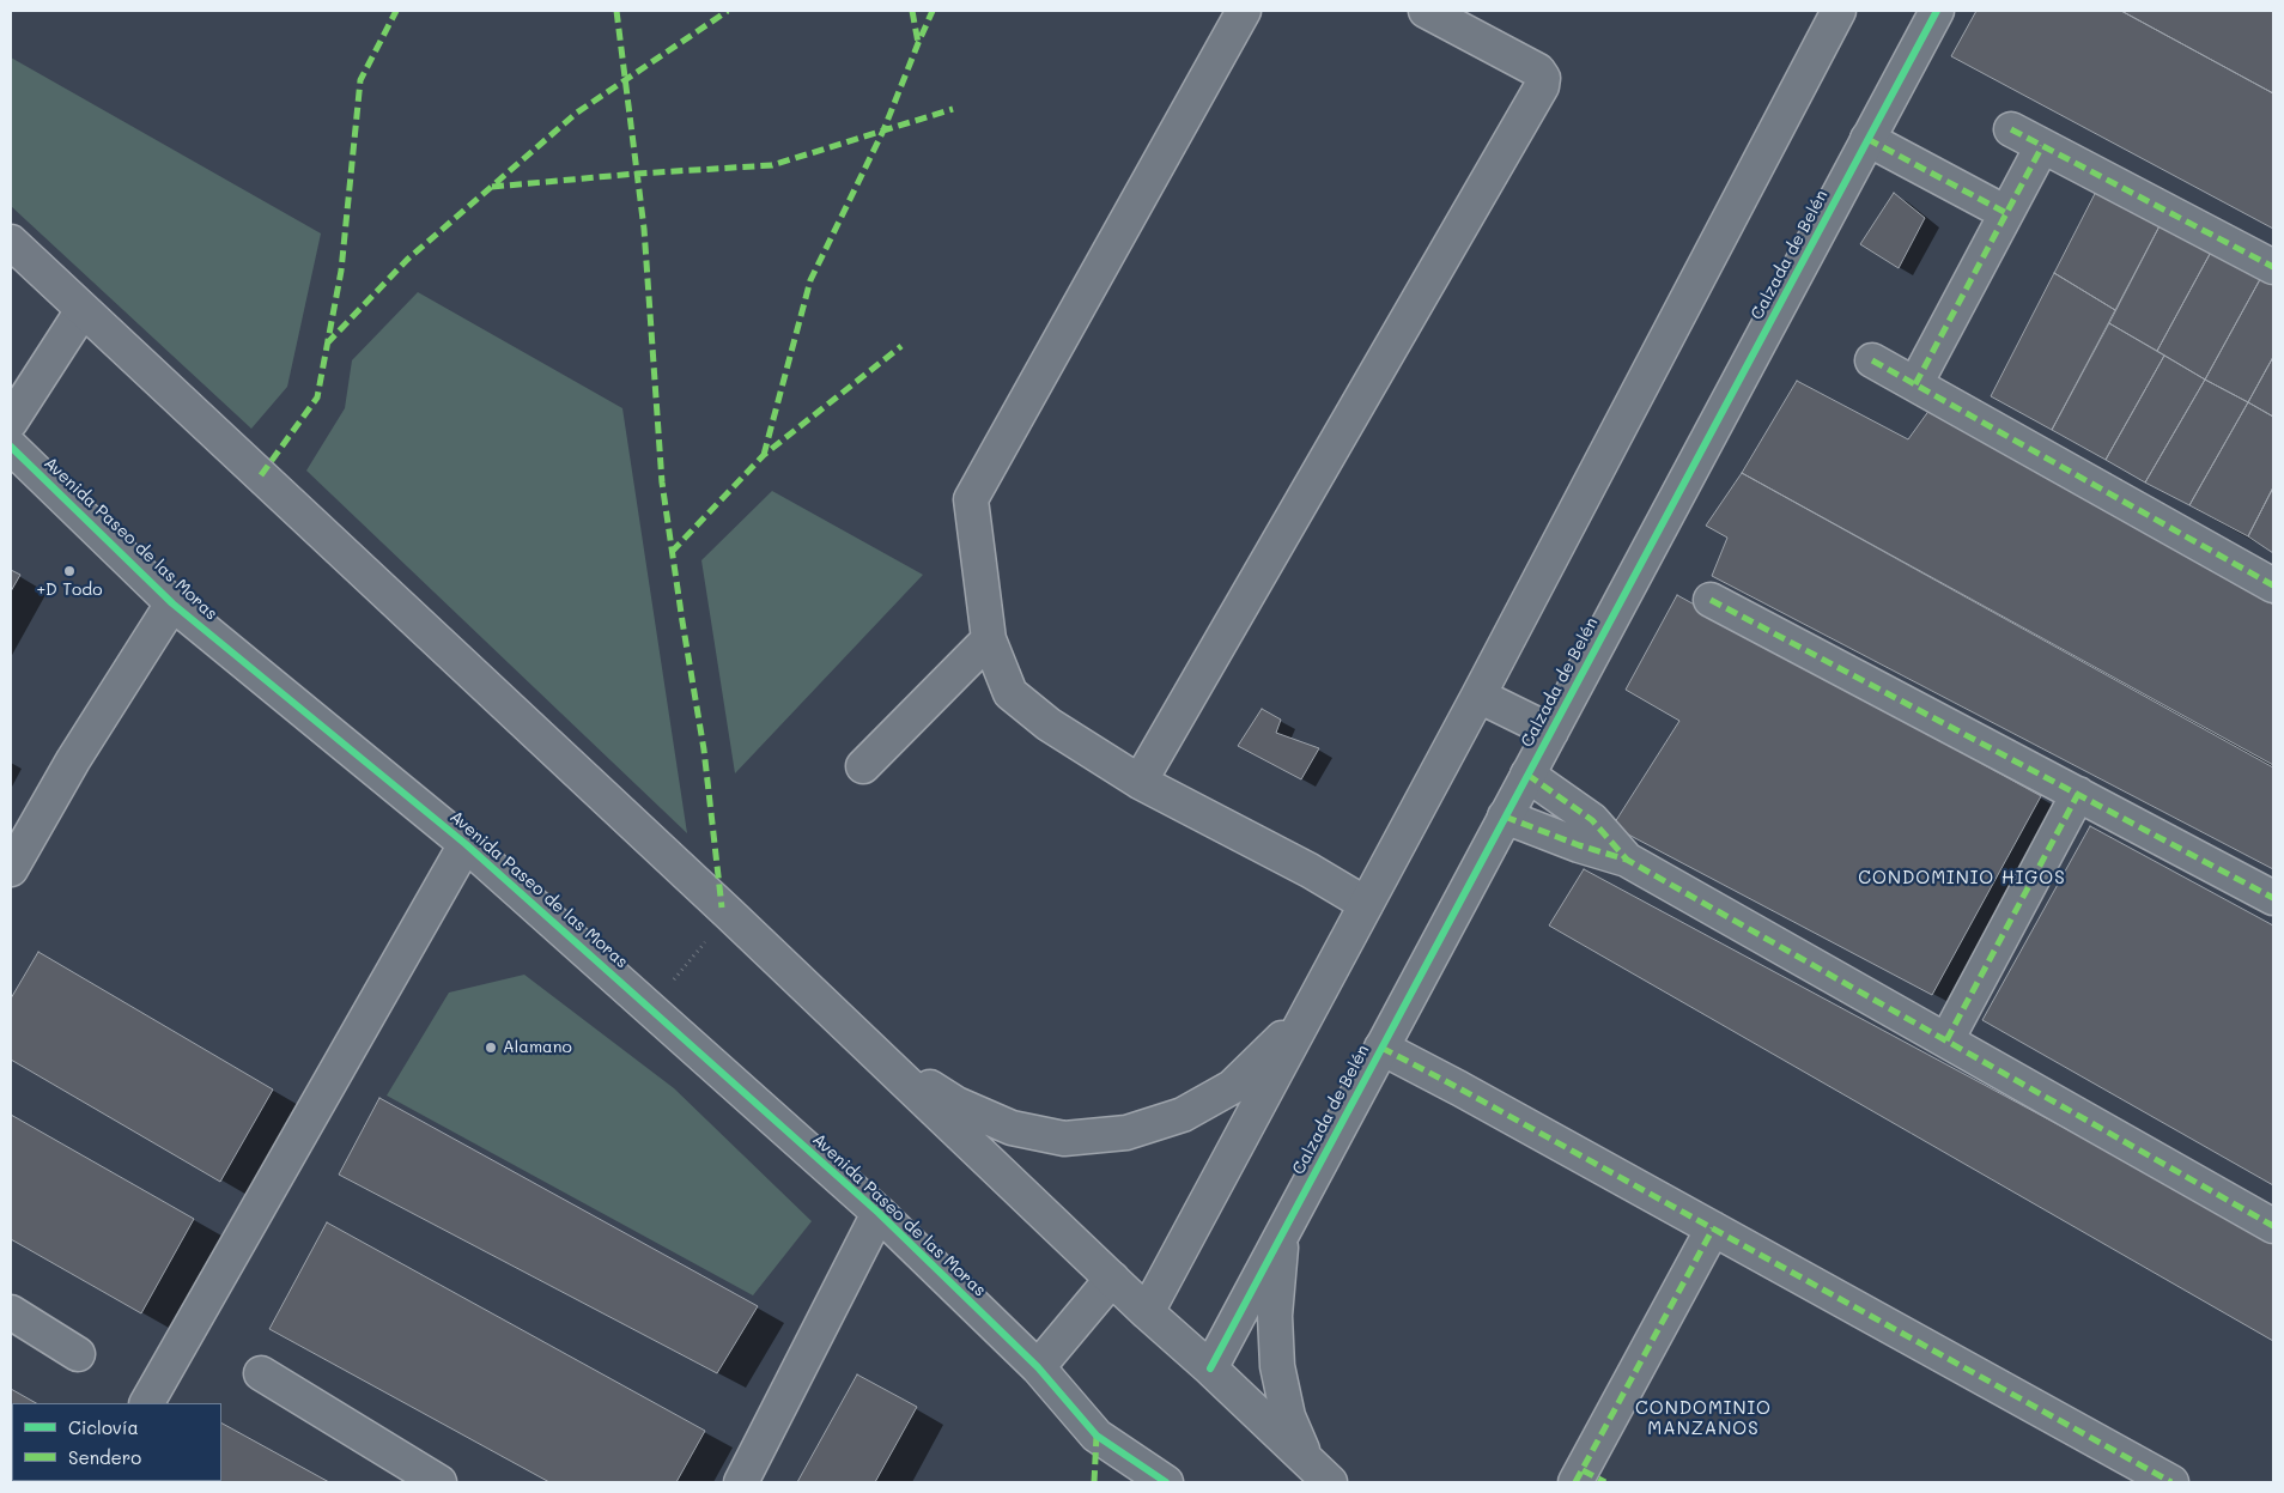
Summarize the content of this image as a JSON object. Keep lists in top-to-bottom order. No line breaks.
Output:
{"streets":{"street":["Calzada de Belén","Avenida Paseo de las Moras"]},"districts":["CONDOMINIO HIGOS","CONDOMINIO MANZANOS"],"places":["+D Todo","Alamano"],"legend":["Ciclovía","Sendero"]}
